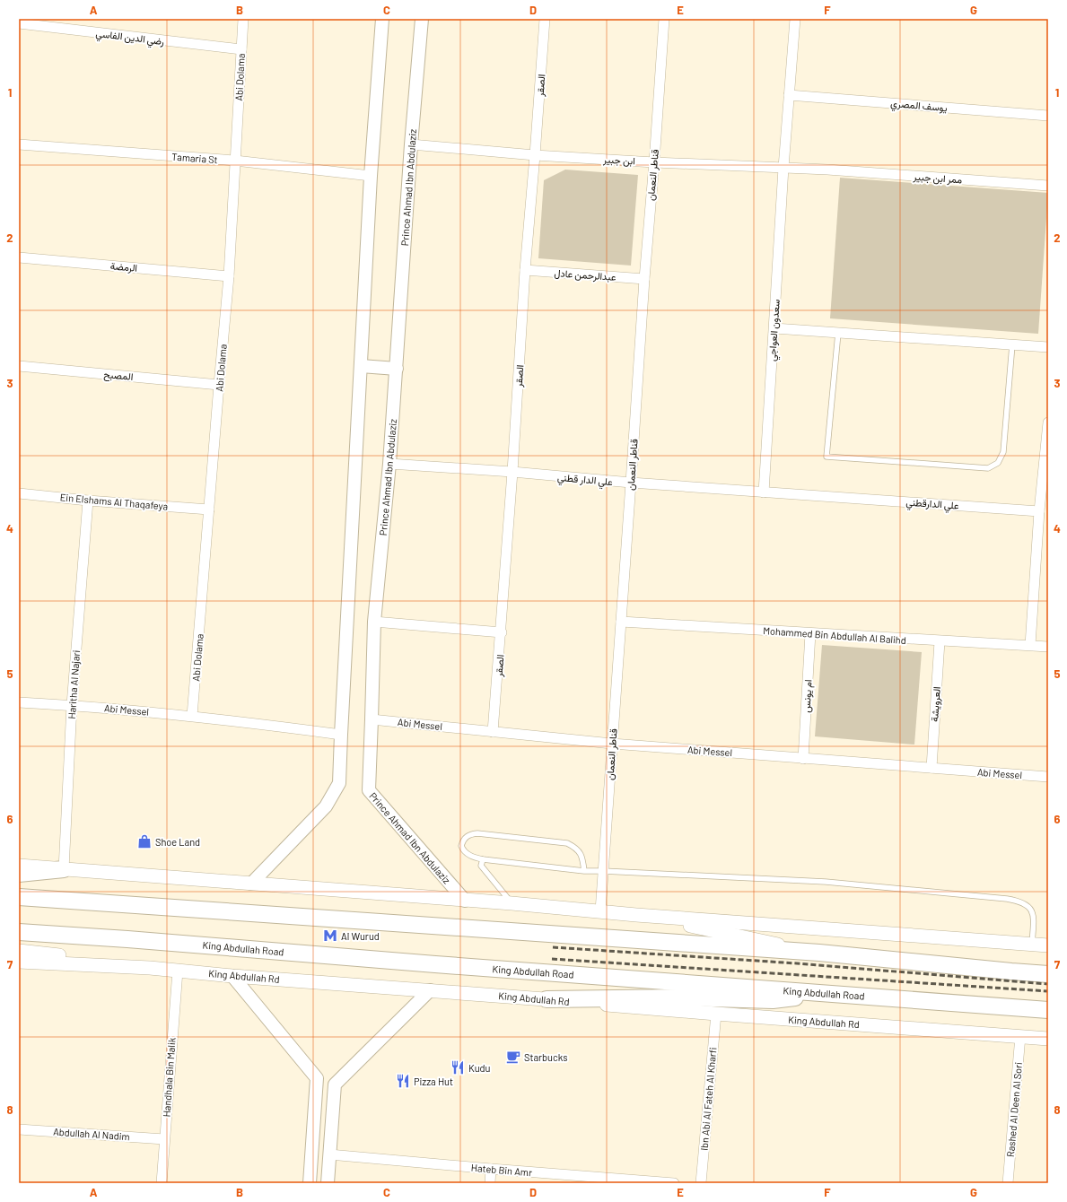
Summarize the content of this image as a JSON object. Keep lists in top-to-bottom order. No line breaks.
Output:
{"streets":{"highway":["King Abdullah Road"],"main road":["King Abdullah Rd"],"street":["رضي الدين الفاسي","Abi Dolama","الصقر","يوسف المصري","Tamaria St","ابن جبير","قناطر النعمان","ممر ابن جبير","Prince Ahmad Ibn Abdulaziz","الرمضة","عبدالرحمن عادل","سعدون العواجي","المصبح","علي الدار قطني","Ein Elshams Al Thaqafeya","علي الدارقطني","Mohammed Bin Abdullah Al Balihd","Haritha Al Najari","ام يونس","العرويشة","Abi Messel","Handhala Bin Malik","Ibn Abi Al Fateh Al Kharfi","Rashed Al Deen Al Sori","Abdullah Al Nadim","Hateb Bin Amr"]},"crossings":[["رضي الدين الفاسي","Abi Dolama"],["Abi Dolama","Tamaria St"],["Abi Dolama","الرمضة"],["Abi Dolama","المصبح"],["Abi Dolama","Ein Elshams Al Thaqafeya"],["Abi Dolama","Abi Messel"],["الصقر","ابن جبير"],["الصقر","عبدالرحمن عادل"],["الصقر","علي الدار قطني"],["الصقر","Abi Messel"],["يوسف المصري","سعدون العواجي"],["ابن جبير","قناطر النعمان"],["ابن جبير","ممر ابن جبير"],["ابن جبير","Prince Ahmad Ibn Abdulaziz"],["ابن جبير","سعدون العواجي"],["قناطر النعمان","عبدالرحمن عادل"],["قناطر النعمان","علي الدار قطني"],["قناطر النعمان","Mohammed Bin Abdullah Al Balihd"],["قناطر النعمان","Abi Messel"],["Prince Ahmad Ibn Abdulaziz","علي الدار قطني"],["Prince Ahmad Ibn Abdulaziz","Abi Messel"],["سعدون العواجي","علي الدار قطني"],["علي الدار قطني","علي الدارقطني"],["Ein Elshams Al Thaqafeya","Haritha Al Najari"],["Mohammed Bin Abdullah Al Balihd","ام يونس"],["Mohammed Bin Abdullah Al Balihd","العرويشة"],["Haritha Al Najari","Abi Messel"],["ام يونس","Abi Messel"],["العرويشة","Abi Messel"],["King Abdullah Rd","Handhala Bin Malik"],["King Abdullah Rd","Ibn Abi Al Fateh Al Kharfi"],["King Abdullah Rd","Rashed Al Deen Al Sori"],["Handhala Bin Malik","Abdullah Al Nadim"]],"places":{"shop":["Shoe Land"],"metro station":["Al Wurud"],"cafe":["Starbucks"],"restaurant":["Kudu","Pizza Hut"]},"grid":{"columns":["A","B","C","D","E","F","G"],"rows":["1","2","3","4","5","6","7","8"]}}
